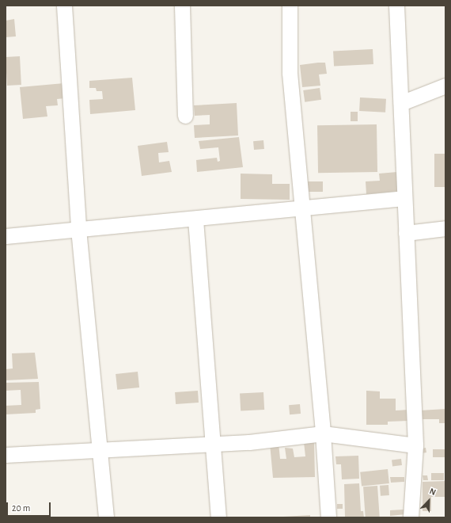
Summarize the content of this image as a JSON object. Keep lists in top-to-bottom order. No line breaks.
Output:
{"scale_bar":"20 m","north":"top right"}
